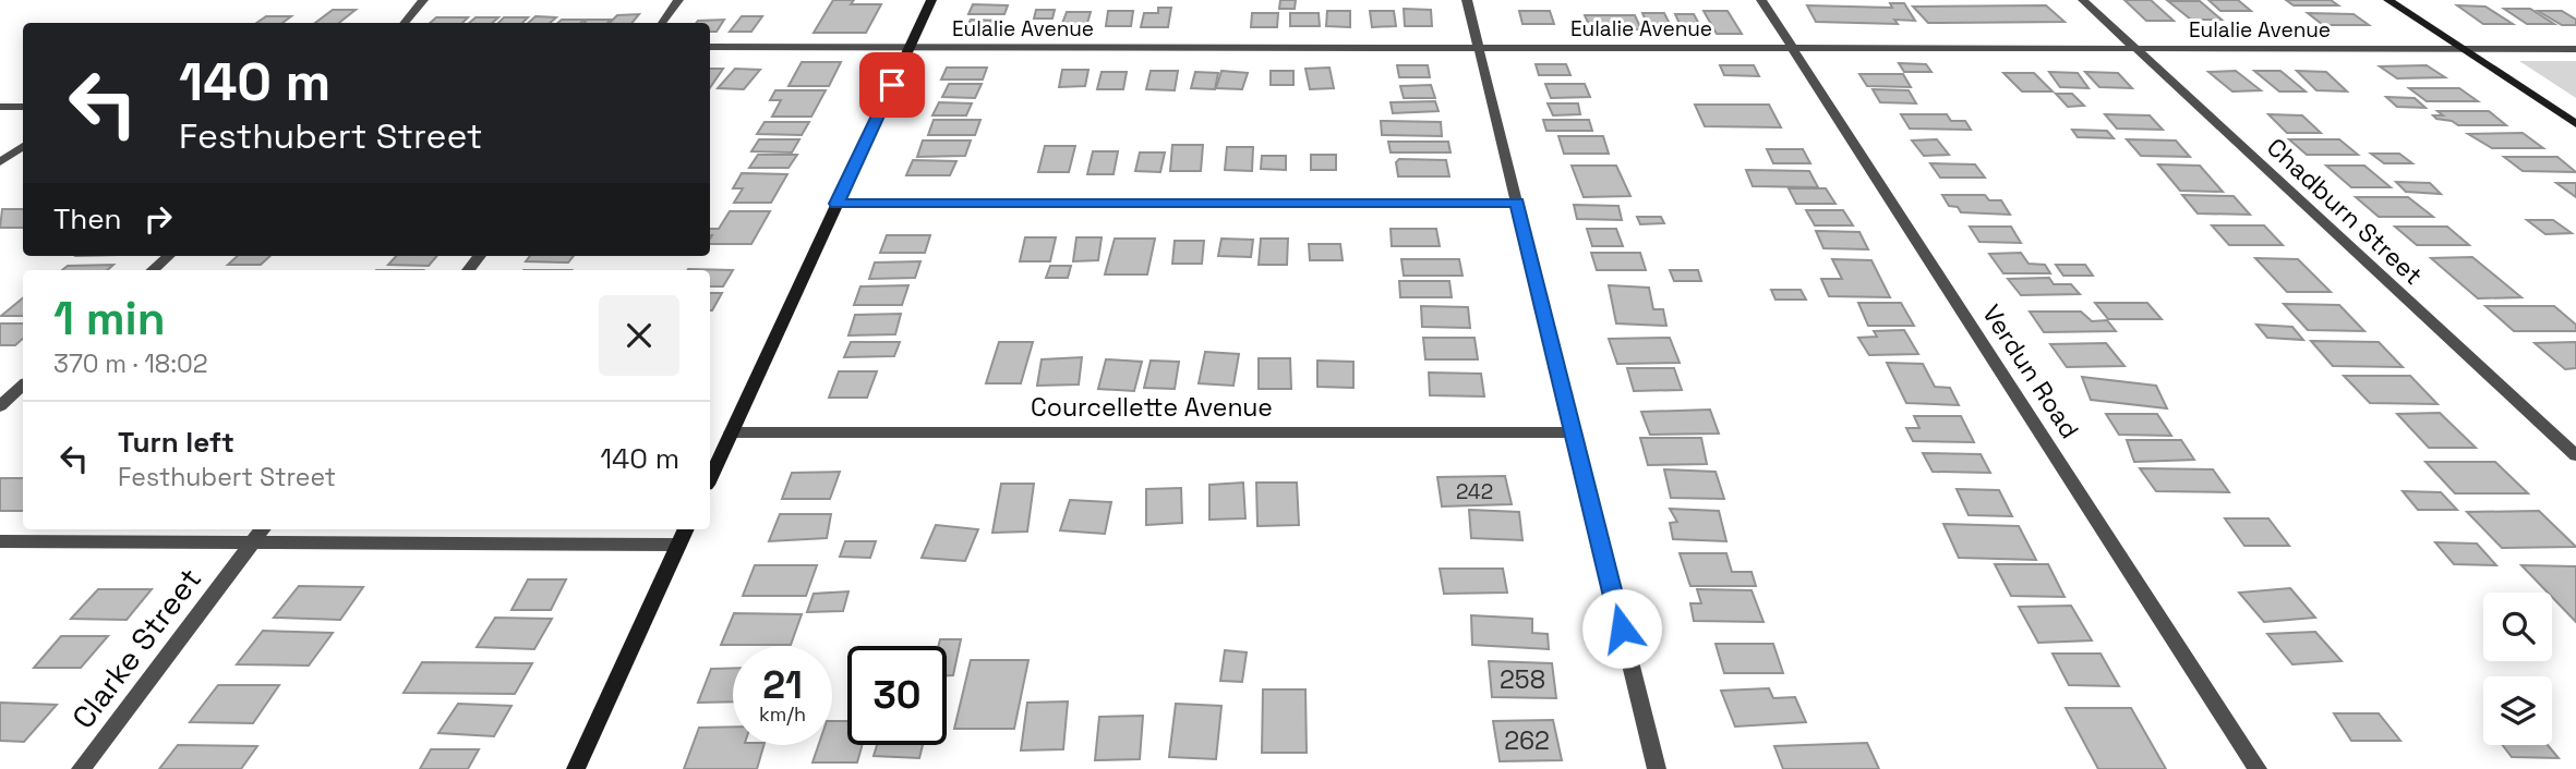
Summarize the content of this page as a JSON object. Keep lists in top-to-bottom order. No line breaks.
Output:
{"streets":{"street":["Eulalie Avenue","Chadburn Street","Verdun Road","Courcellette Avenue","Clarke Street"]},"crossings":[["Eulalie Avenue","Chadburn Street"],["Eulalie Avenue","Verdun Road"]],"house_numbers":["242","258","262"],"page":{"turn":["140 m","Festhubert Street"],"then":"Then","heading":["1 min","370 m · 18:02"],"list":[{"name":"Turn left","note":"Festhubert Street","value":"140 m"}],"speed":"21 km/h","limit":"30"}}
